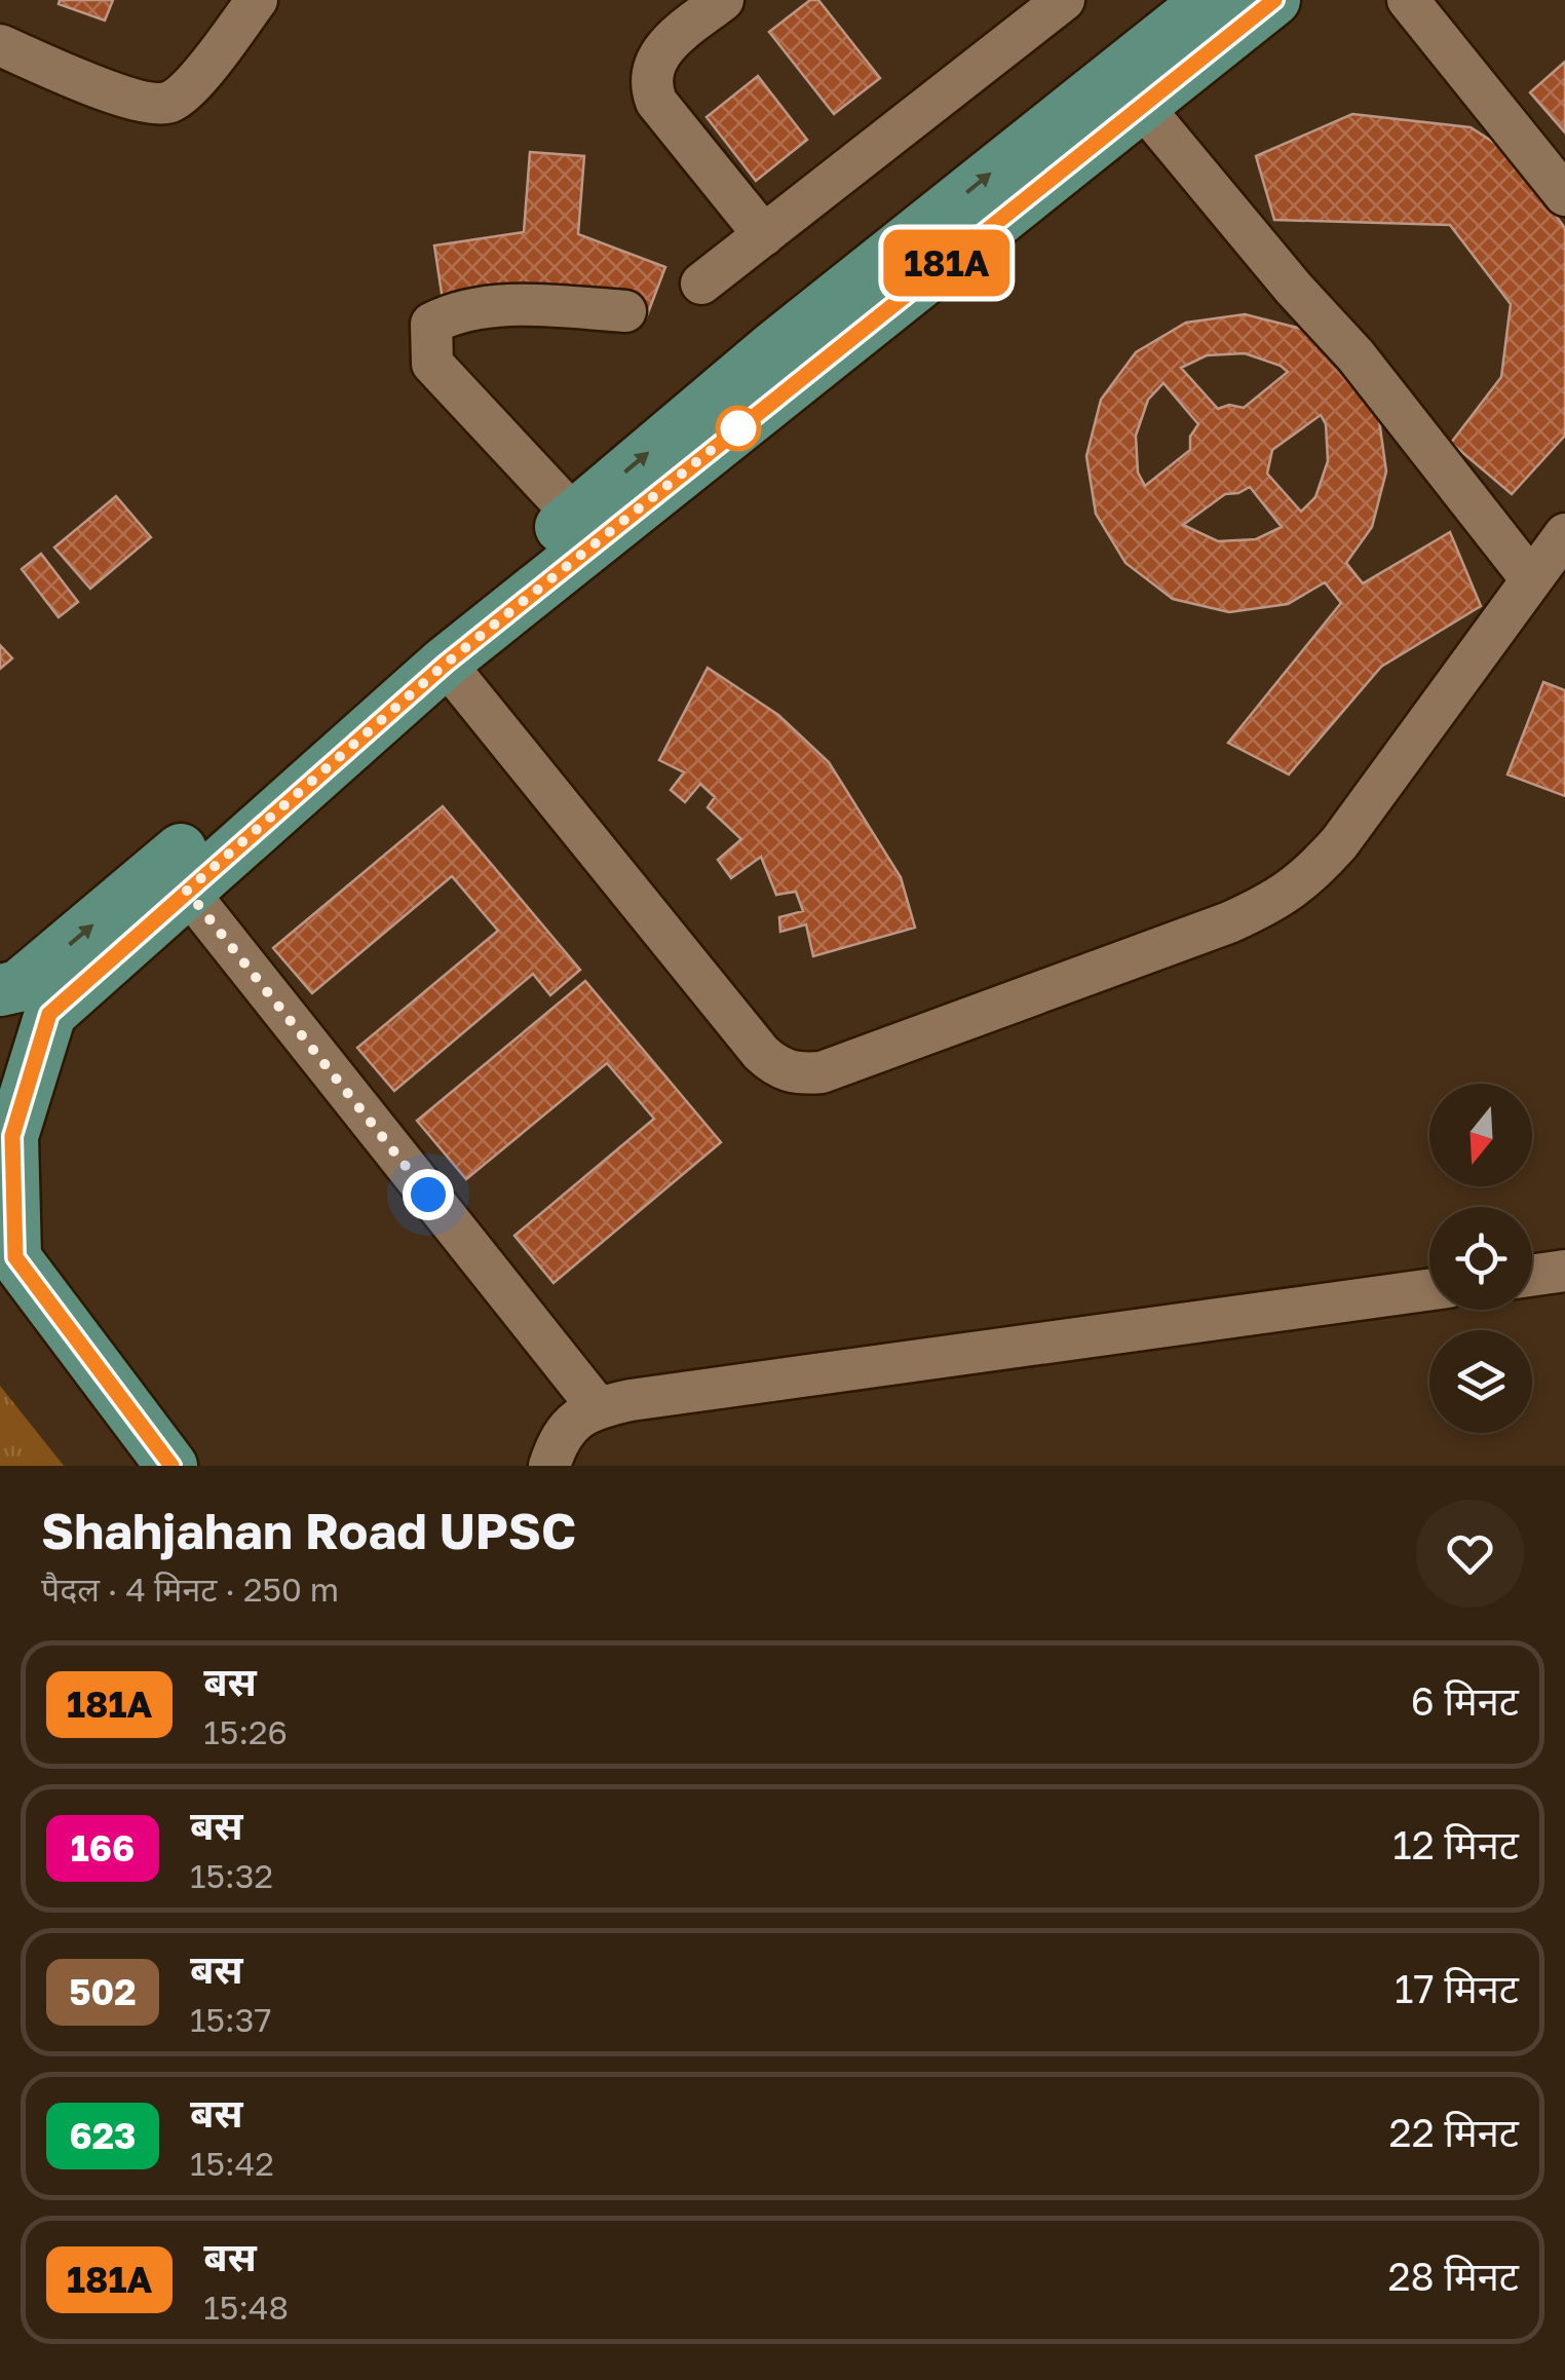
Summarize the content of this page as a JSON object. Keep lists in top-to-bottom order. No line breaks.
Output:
{"lines":["bus line 181A"],"north":"bottom","page":{"on_map":"181A","heading":["Shahjahan Road UPSC","पैदल · 4 मिनट · 250 m"],"list":[{"mark":"181A","name":"बस","note":"15:26","value":"6 मिनट"},{"mark":"166","name":"बस","note":"15:32","value":"12 मिनट"},{"mark":"502","name":"बस","note":"15:37","value":"17 मिनट"},{"mark":"623","name":"बस","note":"15:42","value":"22 मिनट"},{"mark":"181A","name":"बस","note":"15:48","value":"28 मिनट"}]}}
